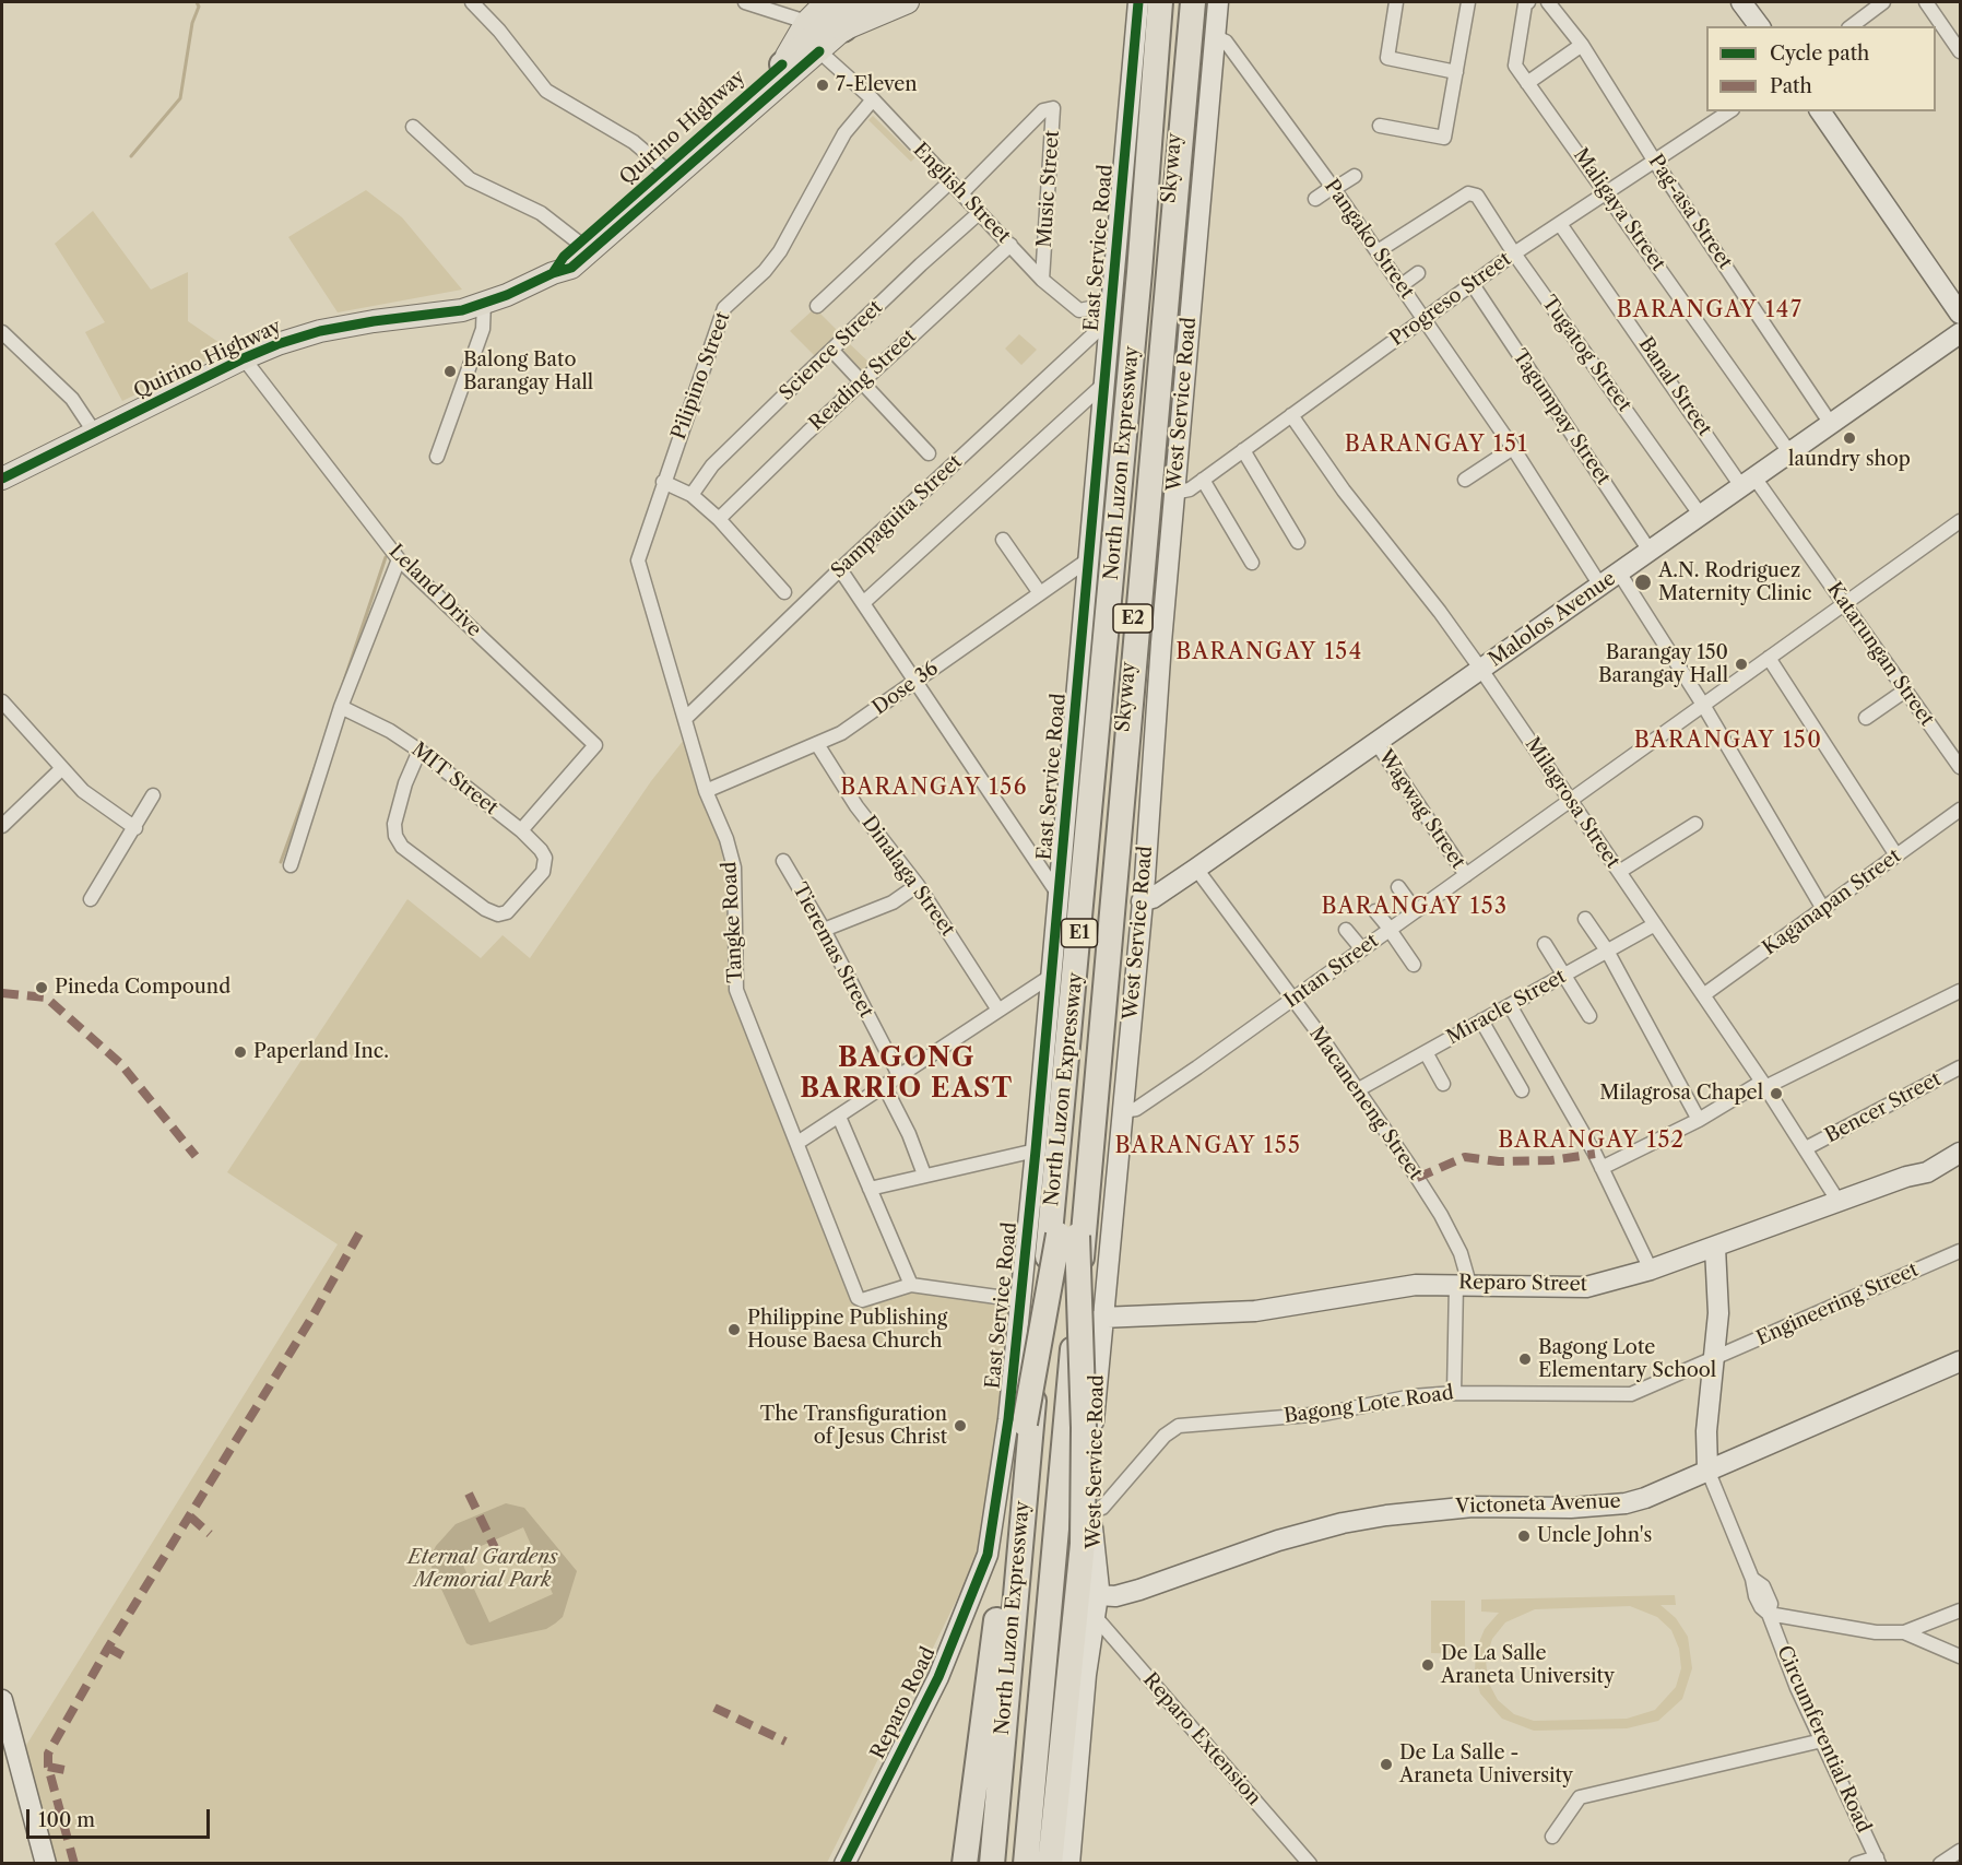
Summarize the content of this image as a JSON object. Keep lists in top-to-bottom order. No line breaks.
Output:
{"streets":{"highway":["Skyway","North Luzon Expressway","E2","E1"],"main road":["Quirino Highway"],"street":["Music Street","English Street","Maligaya Street","Pag-asa Street","Pangako Street","East Service Road","Progreso Street","Science Street","Tugatog Street","Pilipino Street","Reading Street","Banal Street","West Service Road","Tagumpay Street","Sampaguita Street","Leland Drive","Malolos Avenue","Katarungan Street","Dose 36","MIT Street","Milagrosa Street","Wagwag Street","Dinalaga Street","Kaganapan Street","Tangke Road","Tieremas Street","Intan Street","Miracle Street","Macaneneng Street","Bencer Street","Reparo Street","Engineering Street","Bagong Lote Road","Victoneta Avenue","Reparo Road","Reparo Extension","Circumferential Road"]},"crossings":[["Quirino Highway","English Street"],["Quirino Highway","Leland Drive"],["Music Street","English Street"],["English Street","East Service Road"],["English Street","Science Street"],["English Street","Pilipino Street"],["English Street","Reading Street"],["English Street","Sampaguita Street"],["Maligaya Street","Progreso Street"],["Maligaya Street","Malolos Avenue"],["Pag-asa Street","Progreso Street"],["Pag-asa Street","Malolos Avenue"],["Pangako Street","Progreso Street"],["Pangako Street","Tugatog Street"],["Pangako Street","West Service Road"],["Pangako Street","Malolos Avenue"],["East Service Road","Sampaguita Street"],["East Service Road","Dose 36"],["East Service Road","Reparo Road"],["Progreso Street","Tugatog Street"],["Progreso Street","Banal Street"],["Progreso Street","West Service Road"],["Progreso Street","Tagumpay Street"],["Progreso Street","Milagrosa Street"],["Tugatog Street","Malolos Avenue"],["Pilipino Street","Tangke Road"],["Banal Street","Malolos Avenue"],["Banal Street","Katarungan Street"],["West Service Road","Malolos Avenue"],["West Service Road","Intan Street"],["West Service Road","Reparo Street"],["West Service Road","Bagong Lote Road"],["West Service Road","Victoneta Avenue"],["West Service Road","Reparo Extension"],["Tagumpay Street","Malolos Avenue"],["Sampaguita Street","Tangke Road"],["Leland Drive","MIT Street"],["Malolos Avenue","Katarungan Street"],["Malolos Avenue","Milagrosa Street"],["Malolos Avenue","Wagwag Street"],["Malolos Avenue","Macaneneng Street"],["Katarungan Street","Intan Street"],["Dose 36","Dinalaga Street"],["Dose 36","Tangke Road"],["Milagrosa Street","Kaganapan Street"],["Milagrosa Street","Intan Street"],["Milagrosa Street","Miracle Street"],["Milagrosa Street","Bencer Street"],["Milagrosa Street","Reparo Street"],["Wagwag Street","Intan Street"],["Intan Street","Macaneneng Street"],["Miracle Street","Macaneneng Street"],["Macaneneng Street","Reparo Street"],["Macaneneng Street","Bagong Lote Road"],["Reparo Street","Circumferential Road"],["Engineering Street","Bagong Lote Road"],["Engineering Street","Circumferential Road"],["Bagong Lote Road","Circumferential Road"],["Victoneta Avenue","Circumferential Road"]],"districts":["BARANGAY 147","BARANGAY 151","BARANGAY 154","BARANGAY 150","BARANGAY 156","BARANGAY 153","BAGONG BARRIO EAST","BARANGAY 152","BARANGAY 155"],"parks":["Eternal Gardens Memorial Park"],"places":["7-Eleven","Balong Bato Barangay Hall","laundry shop","A.N. Rodriguez Maternity Clinic","Barangay 150 Barangay Hall","Pineda Compound","Paperland Inc.","Milagrosa Chapel","Philippine Publishing House Baesa Church","Bagong Lote Elementary School","The Transfiguration of Jesus Christ","Uncle John's","De La Salle Araneta University","De La Salle - Araneta University"],"legend":["Cycle path","Path"],"scale_bar":"100 m"}
